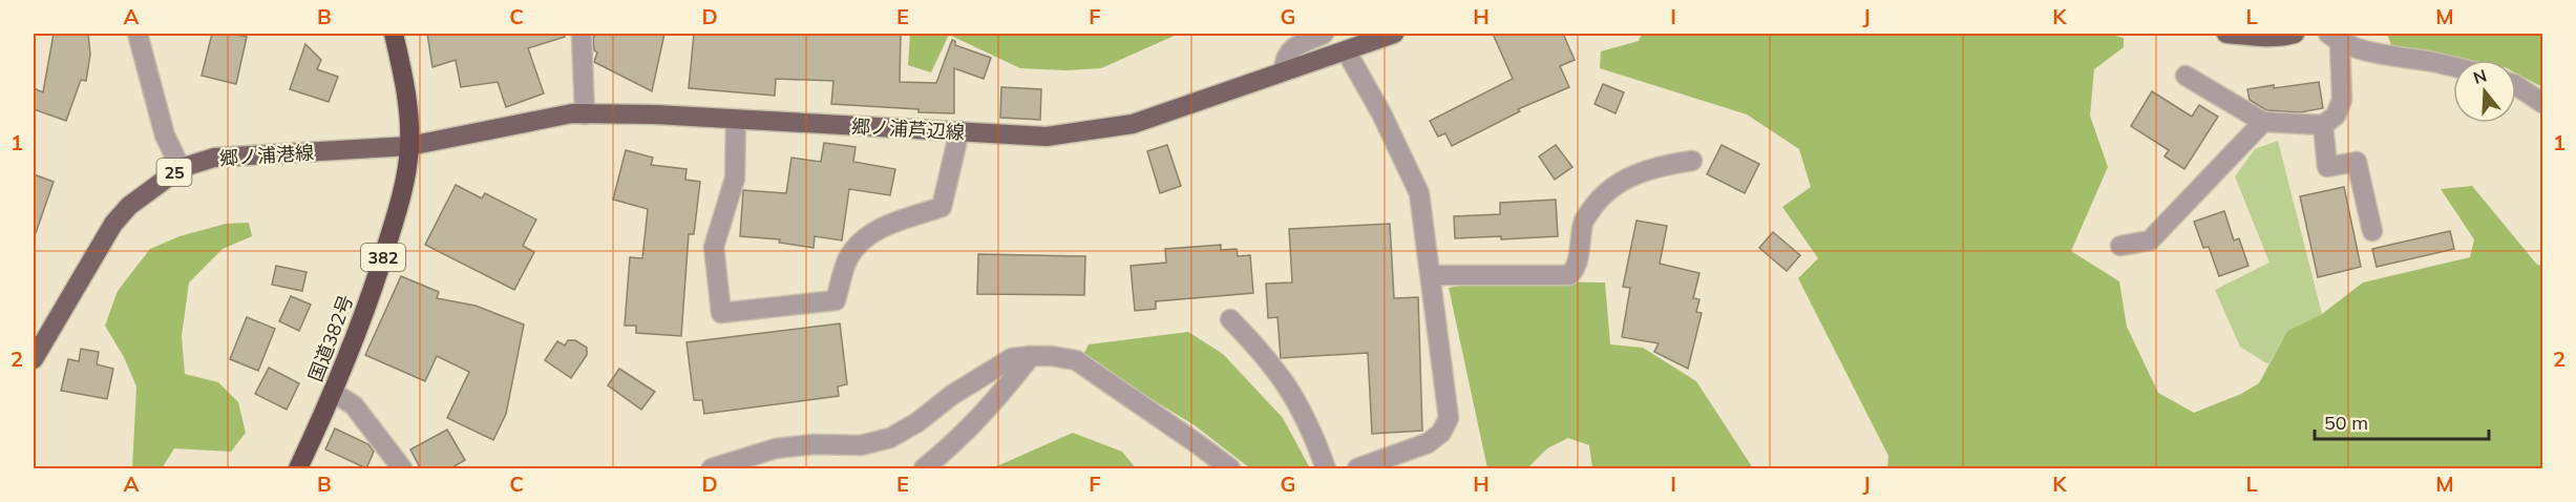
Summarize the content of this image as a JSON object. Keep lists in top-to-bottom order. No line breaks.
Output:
{"streets":{"highway":["382","国道382号"],"main road":["郷ノ浦芦辺線","郷ノ浦港線","25"]},"crossings":[["郷ノ浦芦辺線","郷ノ浦港線"],["郷ノ浦芦辺線","国道382号"],["郷ノ浦港線","国道382号"]],"scale_bar":"50 m","north":"top","grid":{"columns":["A","B","C","D","E","F","G","H","I","J","K","L","M"],"rows":["1","2"]}}
